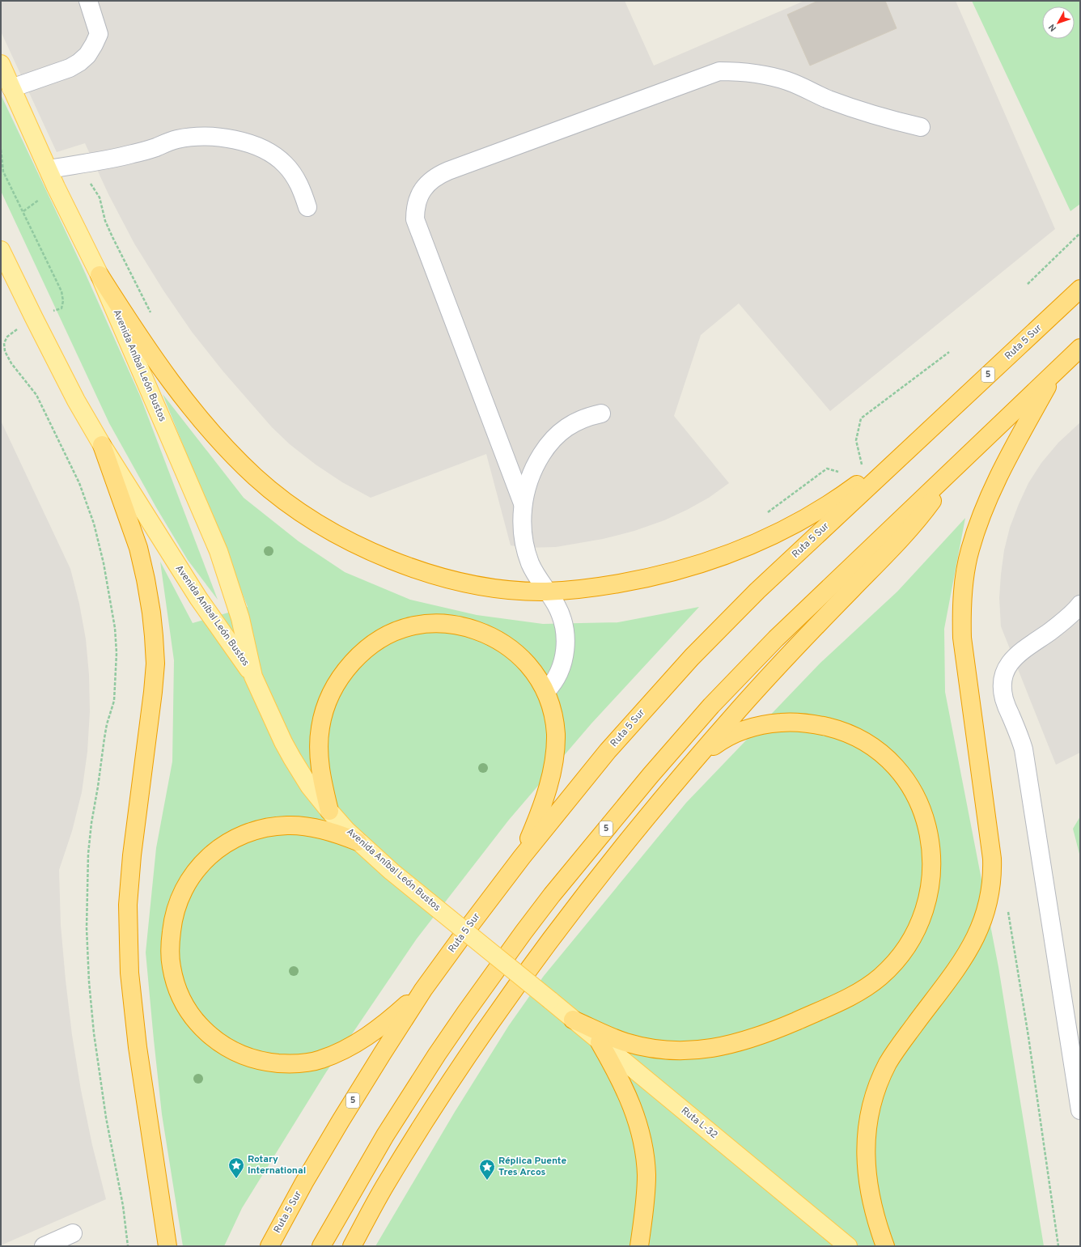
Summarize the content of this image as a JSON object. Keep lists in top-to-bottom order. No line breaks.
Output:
{"streets":{"highway":["Ruta 5 Sur","5"],"main road":["Avenida Aníbal León Bustos","Ruta L-32"]},"crossings":[["Avenida Aníbal León Bustos","Ruta L-32"]],"places":{"place":["Rotary International","Réplica Puente Tres Arcos"]},"north":"bottom left"}
